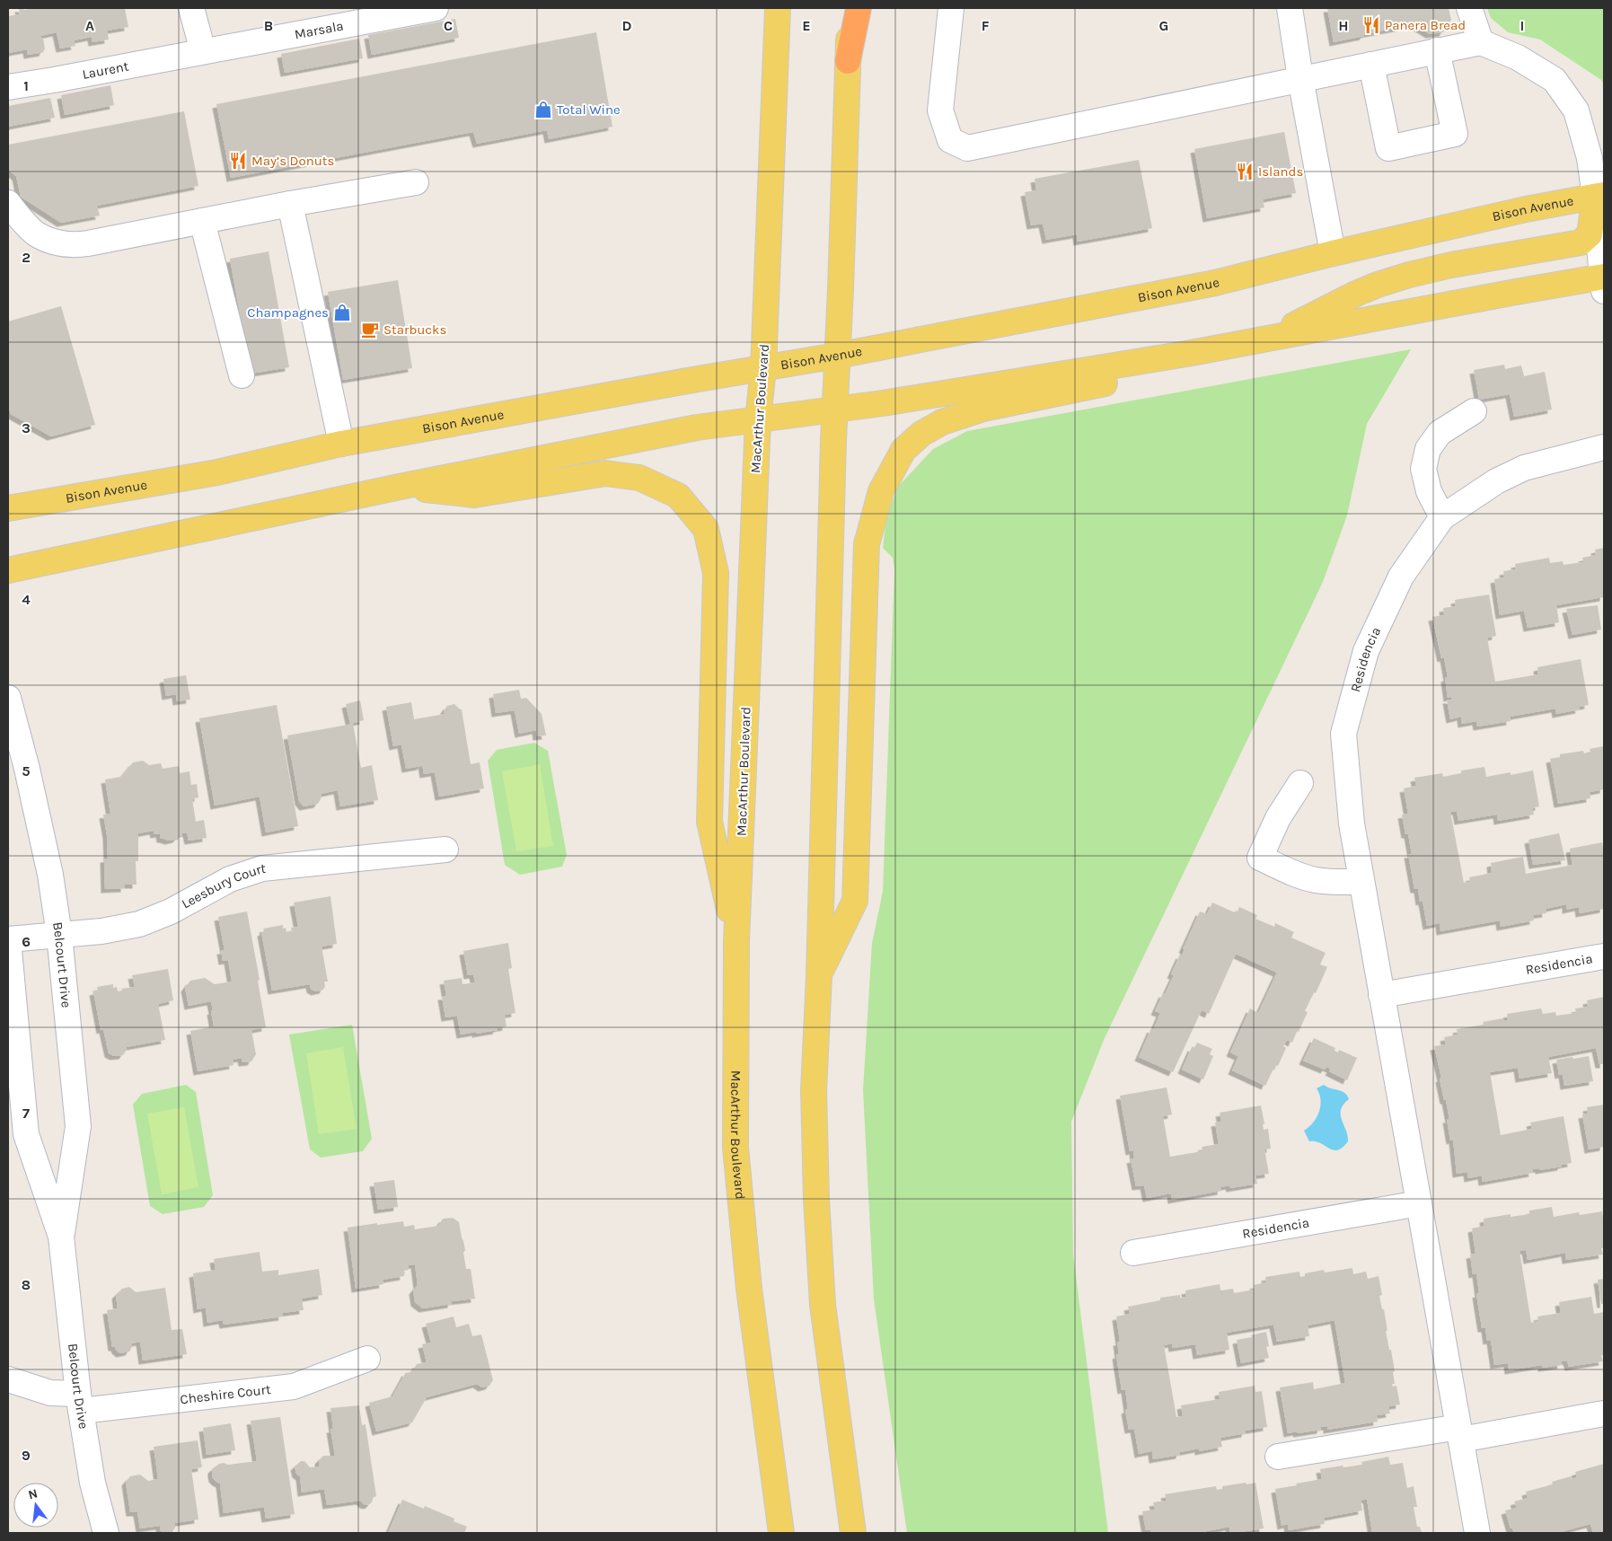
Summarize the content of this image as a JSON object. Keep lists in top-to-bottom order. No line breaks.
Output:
{"streets":{"main road":["Bison Avenue","MacArthur Boulevard"],"street":["Marsala","Laurent","Residencia","Leesbury Court","Belcourt Drive","Cheshire Court"]},"crossings":[["Marsala","Laurent"],["Bison Avenue","MacArthur Boulevard"],["Leesbury Court","Belcourt Drive"],["Belcourt Drive","Cheshire Court"]],"places":{"restaurant":["Panera Bread","May’s Donuts","Islands"],"shop":["Total Wine","Champagnes"],"cafe":["Starbucks"]},"north":"top","grid":{"columns":["A","B","C","D","E","F","G","H","I"],"rows":["1","2","3","4","5","6","7","8","9"]}}
